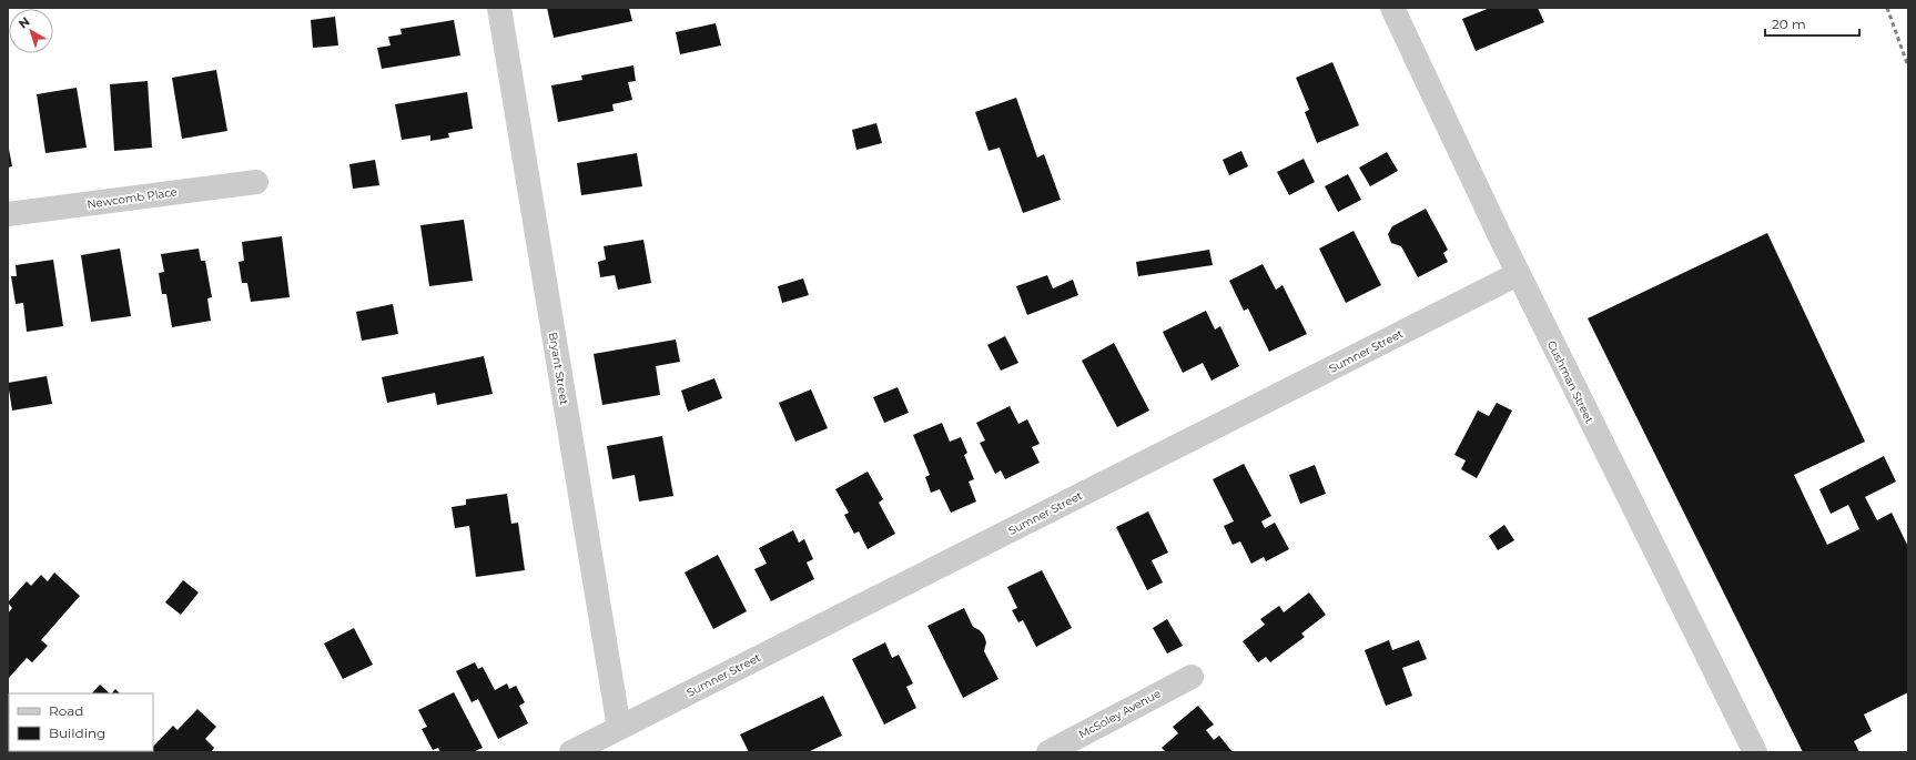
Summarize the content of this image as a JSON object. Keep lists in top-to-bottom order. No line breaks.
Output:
{"streets":{"street":["Newcomb Place","Sumner Street","Bryant Street","Cushman Street","McSoley Avenue"]},"crossings":[["Sumner Street","Bryant Street"],["Sumner Street","Cushman Street"]],"legend":["Road","Building"],"scale_bar":"20 m","north":"top left"}
